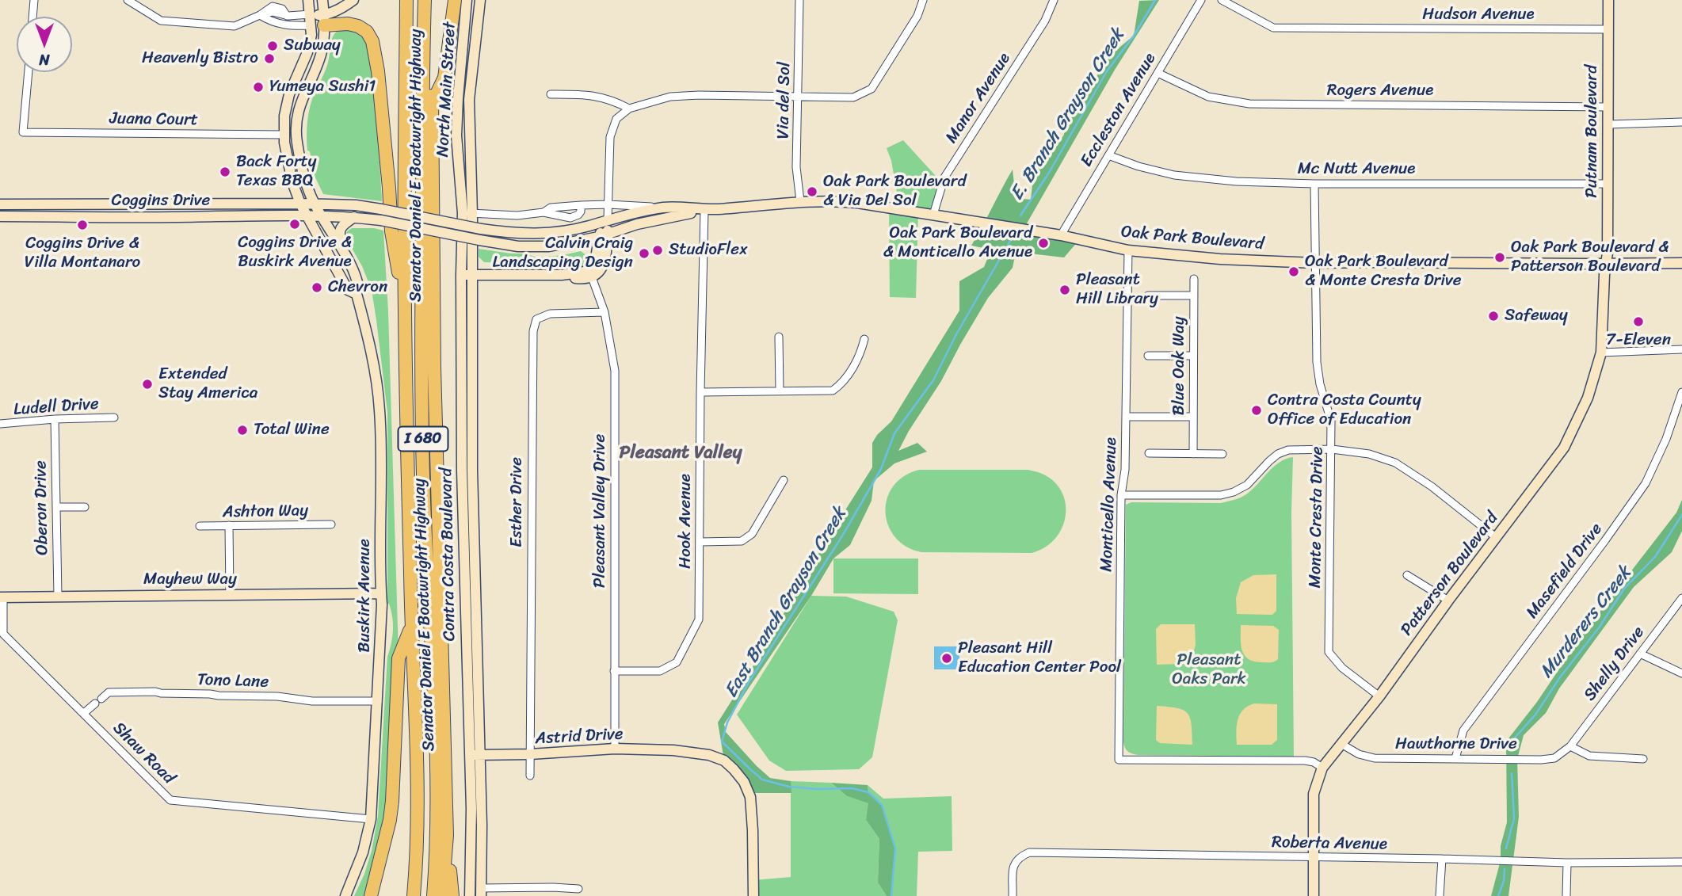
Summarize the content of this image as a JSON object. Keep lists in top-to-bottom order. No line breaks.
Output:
{"streets":{"highway":["Senator Daniel E Boatwright Highway","I 680"],"street":["Hudson Avenue","North Main Street","Rogers Avenue","Manor Avenue","Via del Sol","Eccleston Avenue","Juana Court","Putnam Boulevard","Mc Nutt Avenue","Coggins Drive","Oak Park Boulevard","Blue Oak Way","Ludell Drive","Esther Drive","Monticello Avenue","Oberon Drive","Pleasant Valley Drive","Ashton Way","Monte Cresta Drive","Hook Avenue","Contra Costa Boulevard","Masefield Drive","Patterson Boulevard","Mayhew Way","Buskirk Avenue","Shelly Drive","Tono Lane","Astrid Drive","Hawthorne Drive","Shaw Road","Roberta Avenue"]},"crossings":[["Hudson Avenue","Putnam Boulevard"],["North Main Street","Oak Park Boulevard"],["North Main Street","Contra Costa Boulevard"],["Rogers Avenue","Eccleston Avenue"],["Rogers Avenue","Putnam Boulevard"],["Manor Avenue","Oak Park Boulevard"],["Via del Sol","Oak Park Boulevard"],["Eccleston Avenue","Mc Nutt Avenue"],["Eccleston Avenue","Oak Park Boulevard"],["Juana Court","Buskirk Avenue"],["Putnam Boulevard","Mc Nutt Avenue"],["Putnam Boulevard","Oak Park Boulevard"],["Putnam Boulevard","Patterson Boulevard"],["Mc Nutt Avenue","Monte Cresta Drive"],["Coggins Drive","Oak Park Boulevard"],["Coggins Drive","Buskirk Avenue"],["Oak Park Boulevard","Monticello Avenue"],["Oak Park Boulevard","Monte Cresta Drive"],["Oak Park Boulevard","Hook Avenue"],["Oak Park Boulevard","Contra Costa Boulevard"],["Oak Park Boulevard","Patterson Boulevard"],["Oak Park Boulevard","Buskirk Avenue"],["Ludell Drive","Oberon Drive"],["Esther Drive","Pleasant Valley Drive"],["Esther Drive","Astrid Drive"],["Monticello Avenue","Patterson Boulevard"],["Oberon Drive","Mayhew Way"],["Pleasant Valley Drive","Hook Avenue"],["Pleasant Valley Drive","Astrid Drive"],["Monte Cresta Drive","Patterson Boulevard"],["Contra Costa Boulevard","Astrid Drive"],["Masefield Drive","Hawthorne Drive"],["Patterson Boulevard","Hawthorne Drive"],["Patterson Boulevard","Roberta Avenue"],["Mayhew Way","Buskirk Avenue"],["Mayhew Way","Shaw Road"],["Buskirk Avenue","Tono Lane"],["Buskirk Avenue","Shaw Road"],["Shelly Drive","Hawthorne Drive"],["Tono Lane","Shaw Road"]],"districts":["Pleasant Valley"],"water":["E. Branch Grayson Creek","East Branch Grayson Creek","Murderers Creek"],"parks":["Pleasant Oaks Park"],"places":["Subway","Heavenly Bistro","Yumeya Sushi1","Back Forty Texas BBQ","Oak Park Boulevard & Via Del Sol","Coggins Drive & Buskirk Avenue","Coggins Drive & Villa Montanaro","Oak Park Boulevard & Monticello Avenue","StudioFlex","Calvin Craig Landscaping Design","Oak Park Boulevard & Patterson Boulevard","Oak Park Boulevard & Monte Cresta Drive","Chevron","Pleasant Hill Library","Safeway","7-Eleven","Extended Stay America","Contra Costa County Office of Education","Total Wine","Pleasant Hill Education Center Pool"],"north":"bottom"}
